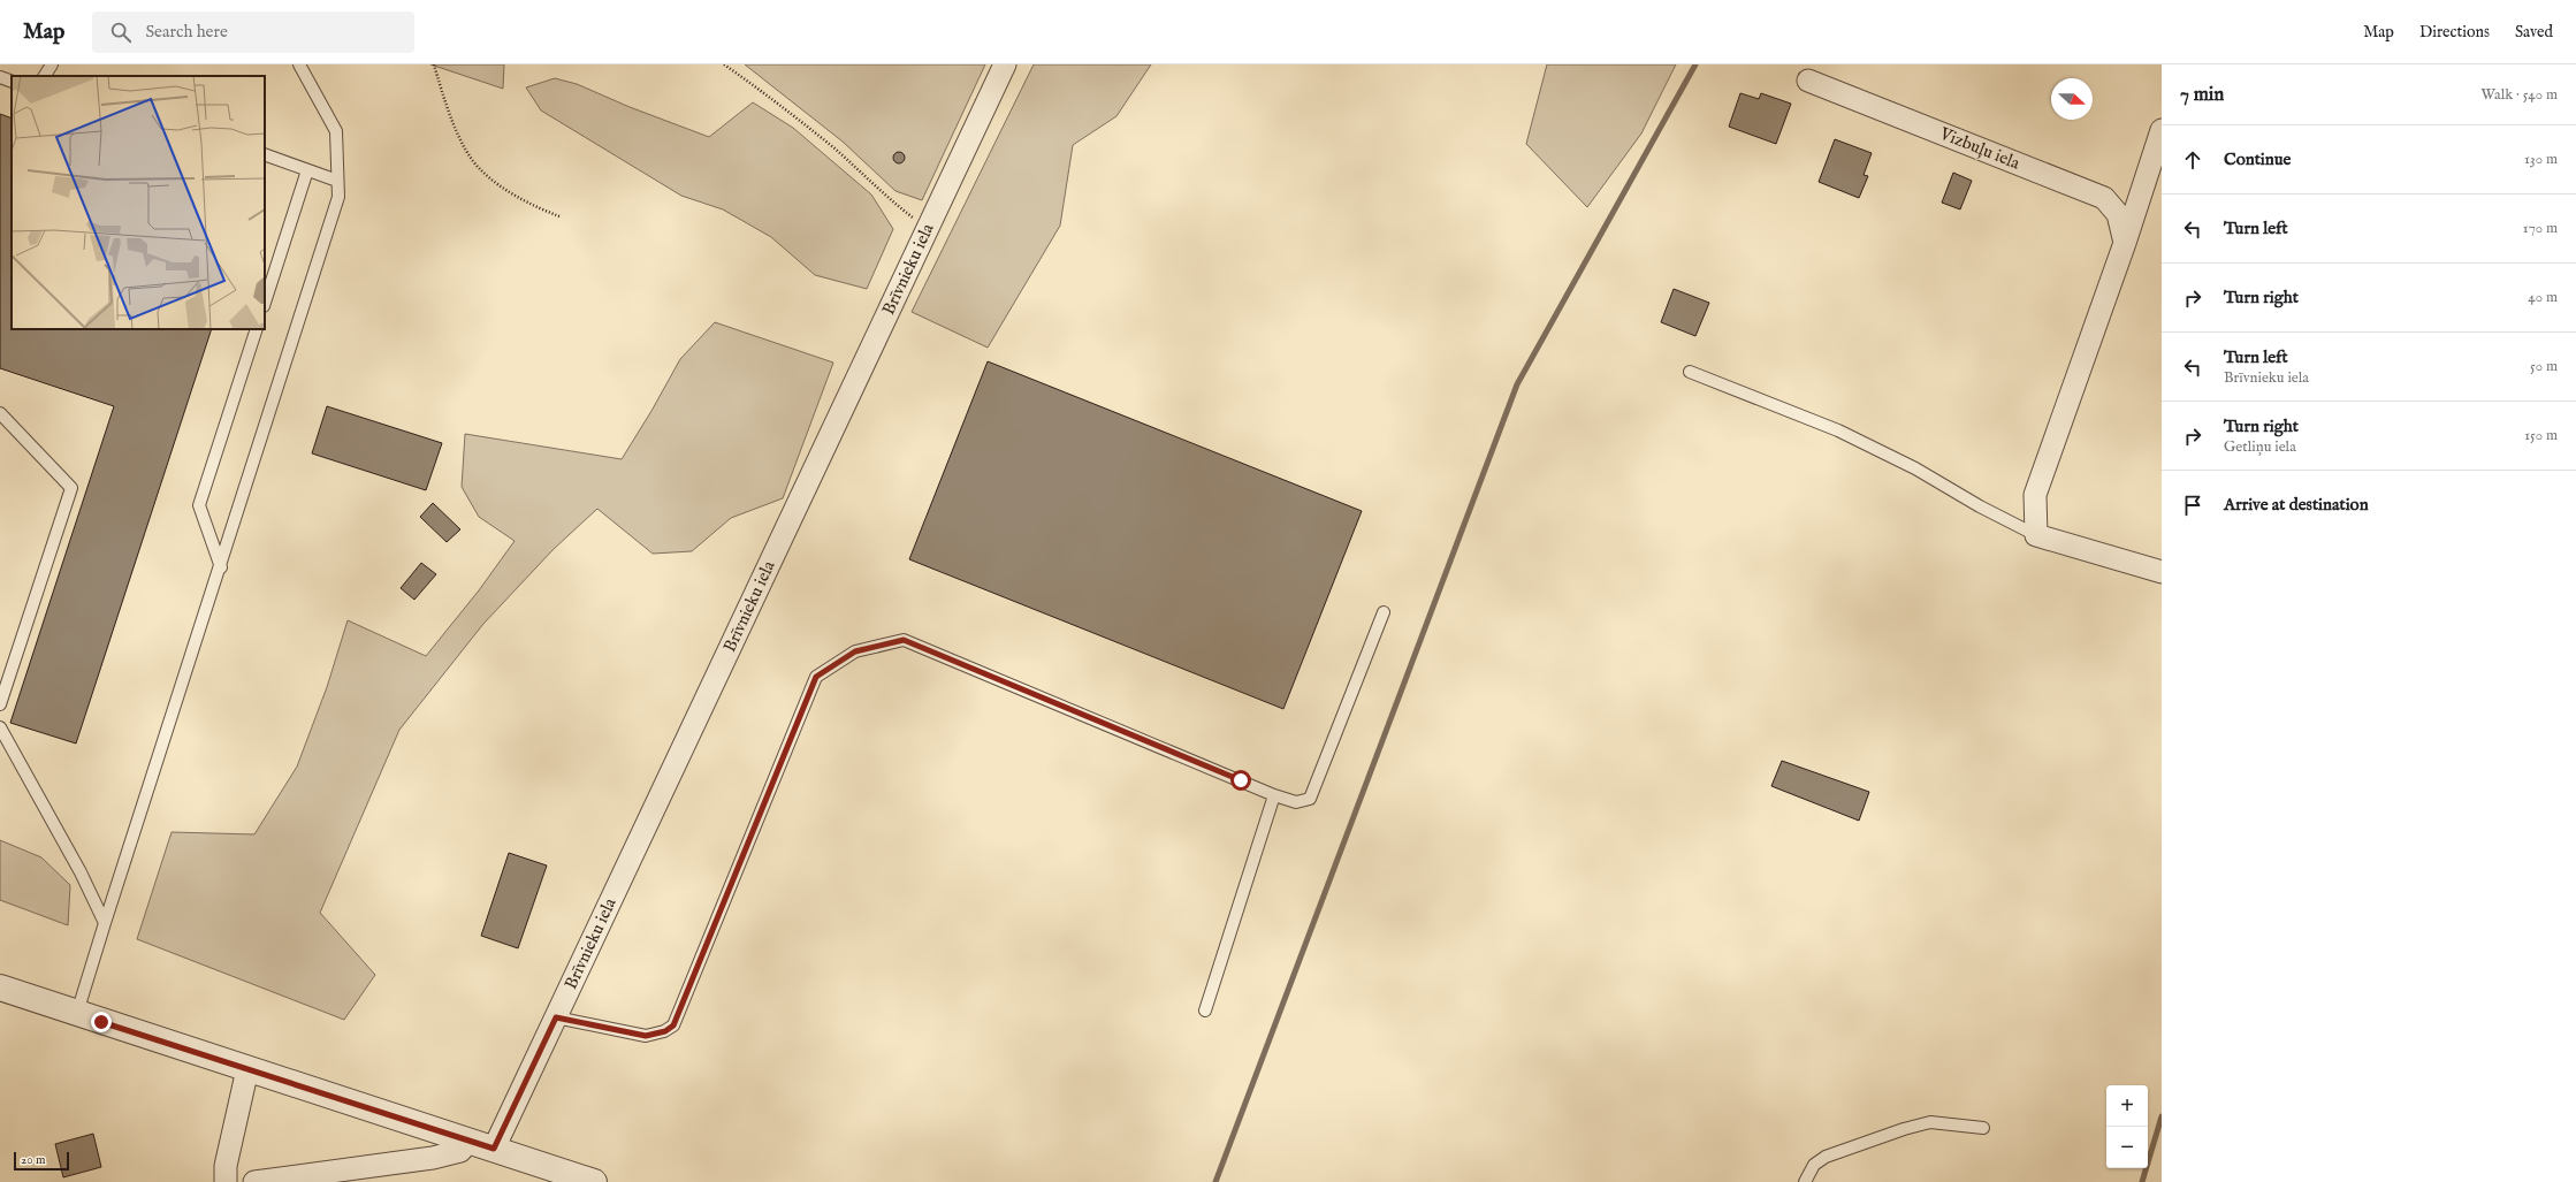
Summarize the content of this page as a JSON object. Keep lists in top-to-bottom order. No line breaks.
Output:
{"streets":{"street":["Vizbuļu iela","Brīvnieku iela"]},"scale_bar":"20 m","north":"right","page":{"header":"Map","search":"Search here","nav":["Map","Directions","Saved"],"heading":["7 min","Walk · 540 m"],"list":[["Continue","130 m"],["Turn left","170 m"],["Turn right","40 m"],["Turn left","Brīvnieku iela","50 m"],["Turn right","Getliņu iela","150 m"],"Arrive at destination"],"map_buttons":["+","−"],"scale":"20 m"}}
